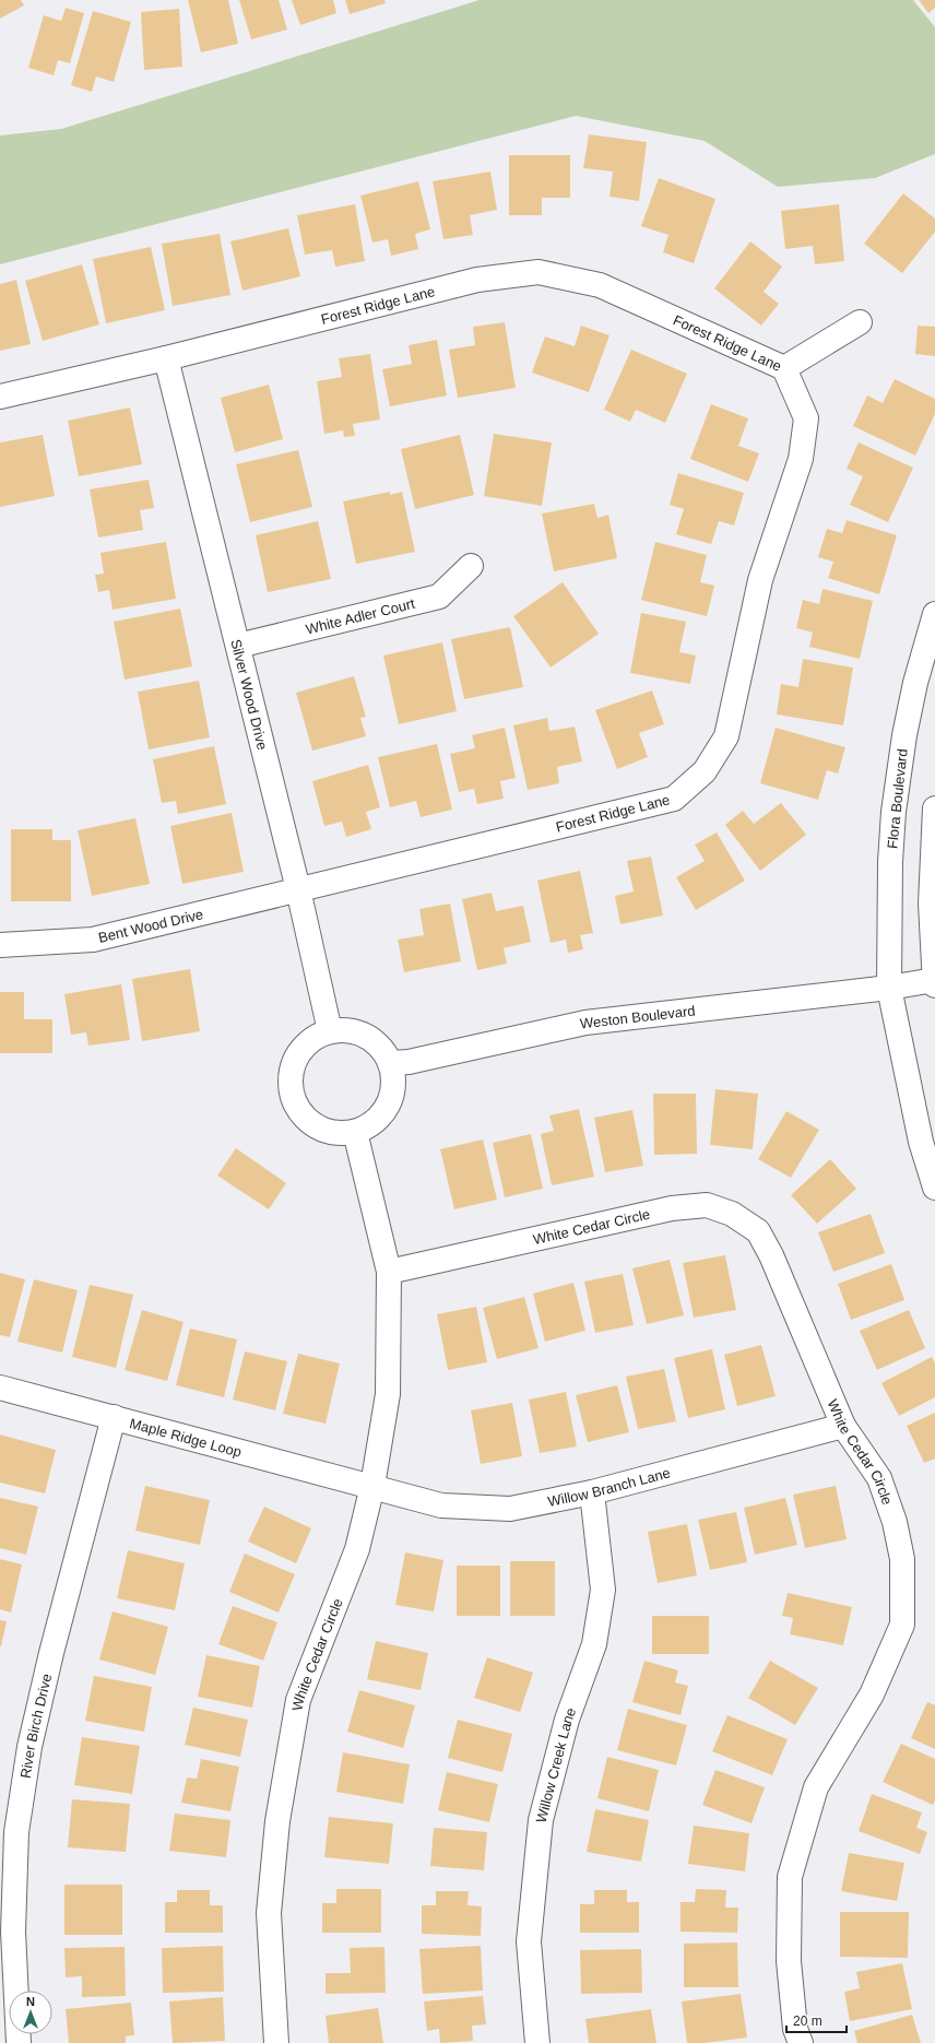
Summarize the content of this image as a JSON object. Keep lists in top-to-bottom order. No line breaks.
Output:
{"streets":{"street":["Forest Ridge Lane","White Adler Court","Silver Wood Drive","Flora Boulevard","Bent Wood Drive","Weston Boulevard","White Cedar Circle","Maple Ridge Loop","Willow Branch Lane","River Birch Drive","Willow Creek Lane"]},"crossings":[["Forest Ridge Lane","Silver Wood Drive"],["Forest Ridge Lane","Bent Wood Drive"],["White Adler Court","Silver Wood Drive"],["Silver Wood Drive","Bent Wood Drive"],["Silver Wood Drive","Weston Boulevard"],["Silver Wood Drive","White Cedar Circle"],["Flora Boulevard","Weston Boulevard"],["Weston Boulevard","White Cedar Circle"],["White Cedar Circle","Maple Ridge Loop"],["White Cedar Circle","Willow Branch Lane"],["Maple Ridge Loop","Willow Branch Lane"],["Maple Ridge Loop","River Birch Drive"],["Willow Branch Lane","Willow Creek Lane"]],"scale_bar":"20 m","north":"top"}
